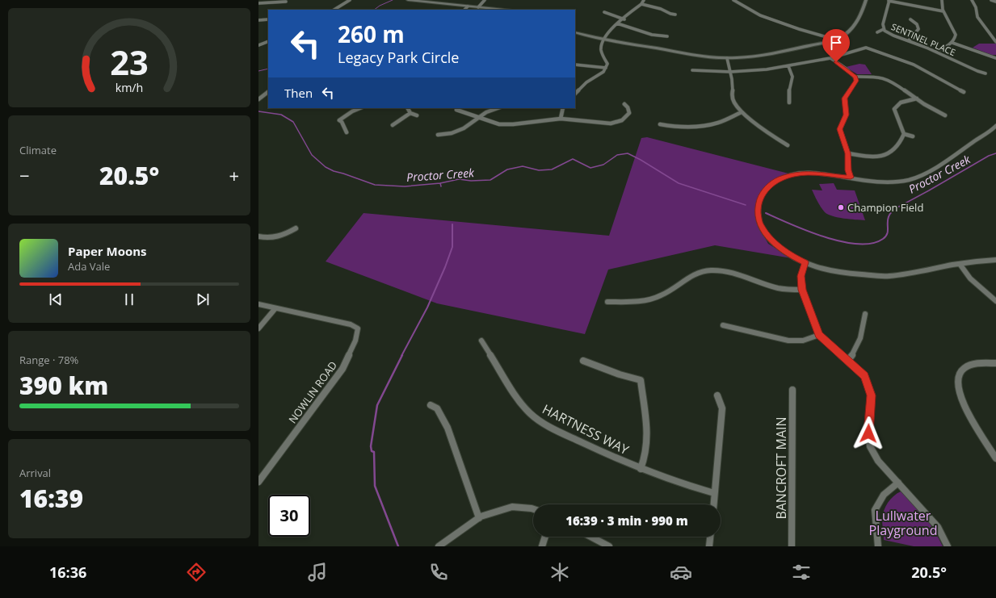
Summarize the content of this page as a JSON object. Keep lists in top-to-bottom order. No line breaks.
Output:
{"streets":{"street":["SENTINEL PLACE","NOWLIN ROAD","HARTNESS WAY","BANCROFT MAIN"]},"water":["Proctor Creek"],"parks":["Lullwater Playground"],"places":["Champion Field"],"page":{"turn":["260 m","Legacy Park Circle"],"then":"Then","tile":["Climate",["Range · 78%","390 km"],["Arrival","16:39"]],"heat":["−","20.5°","+"],"song":["Paper Moons","Ada Vale"],"limit":"30","trip":"16:39 · 3 min · 990 m","tabs":["16:36","20.5°"],"gauge":["23","km/h"]}}
